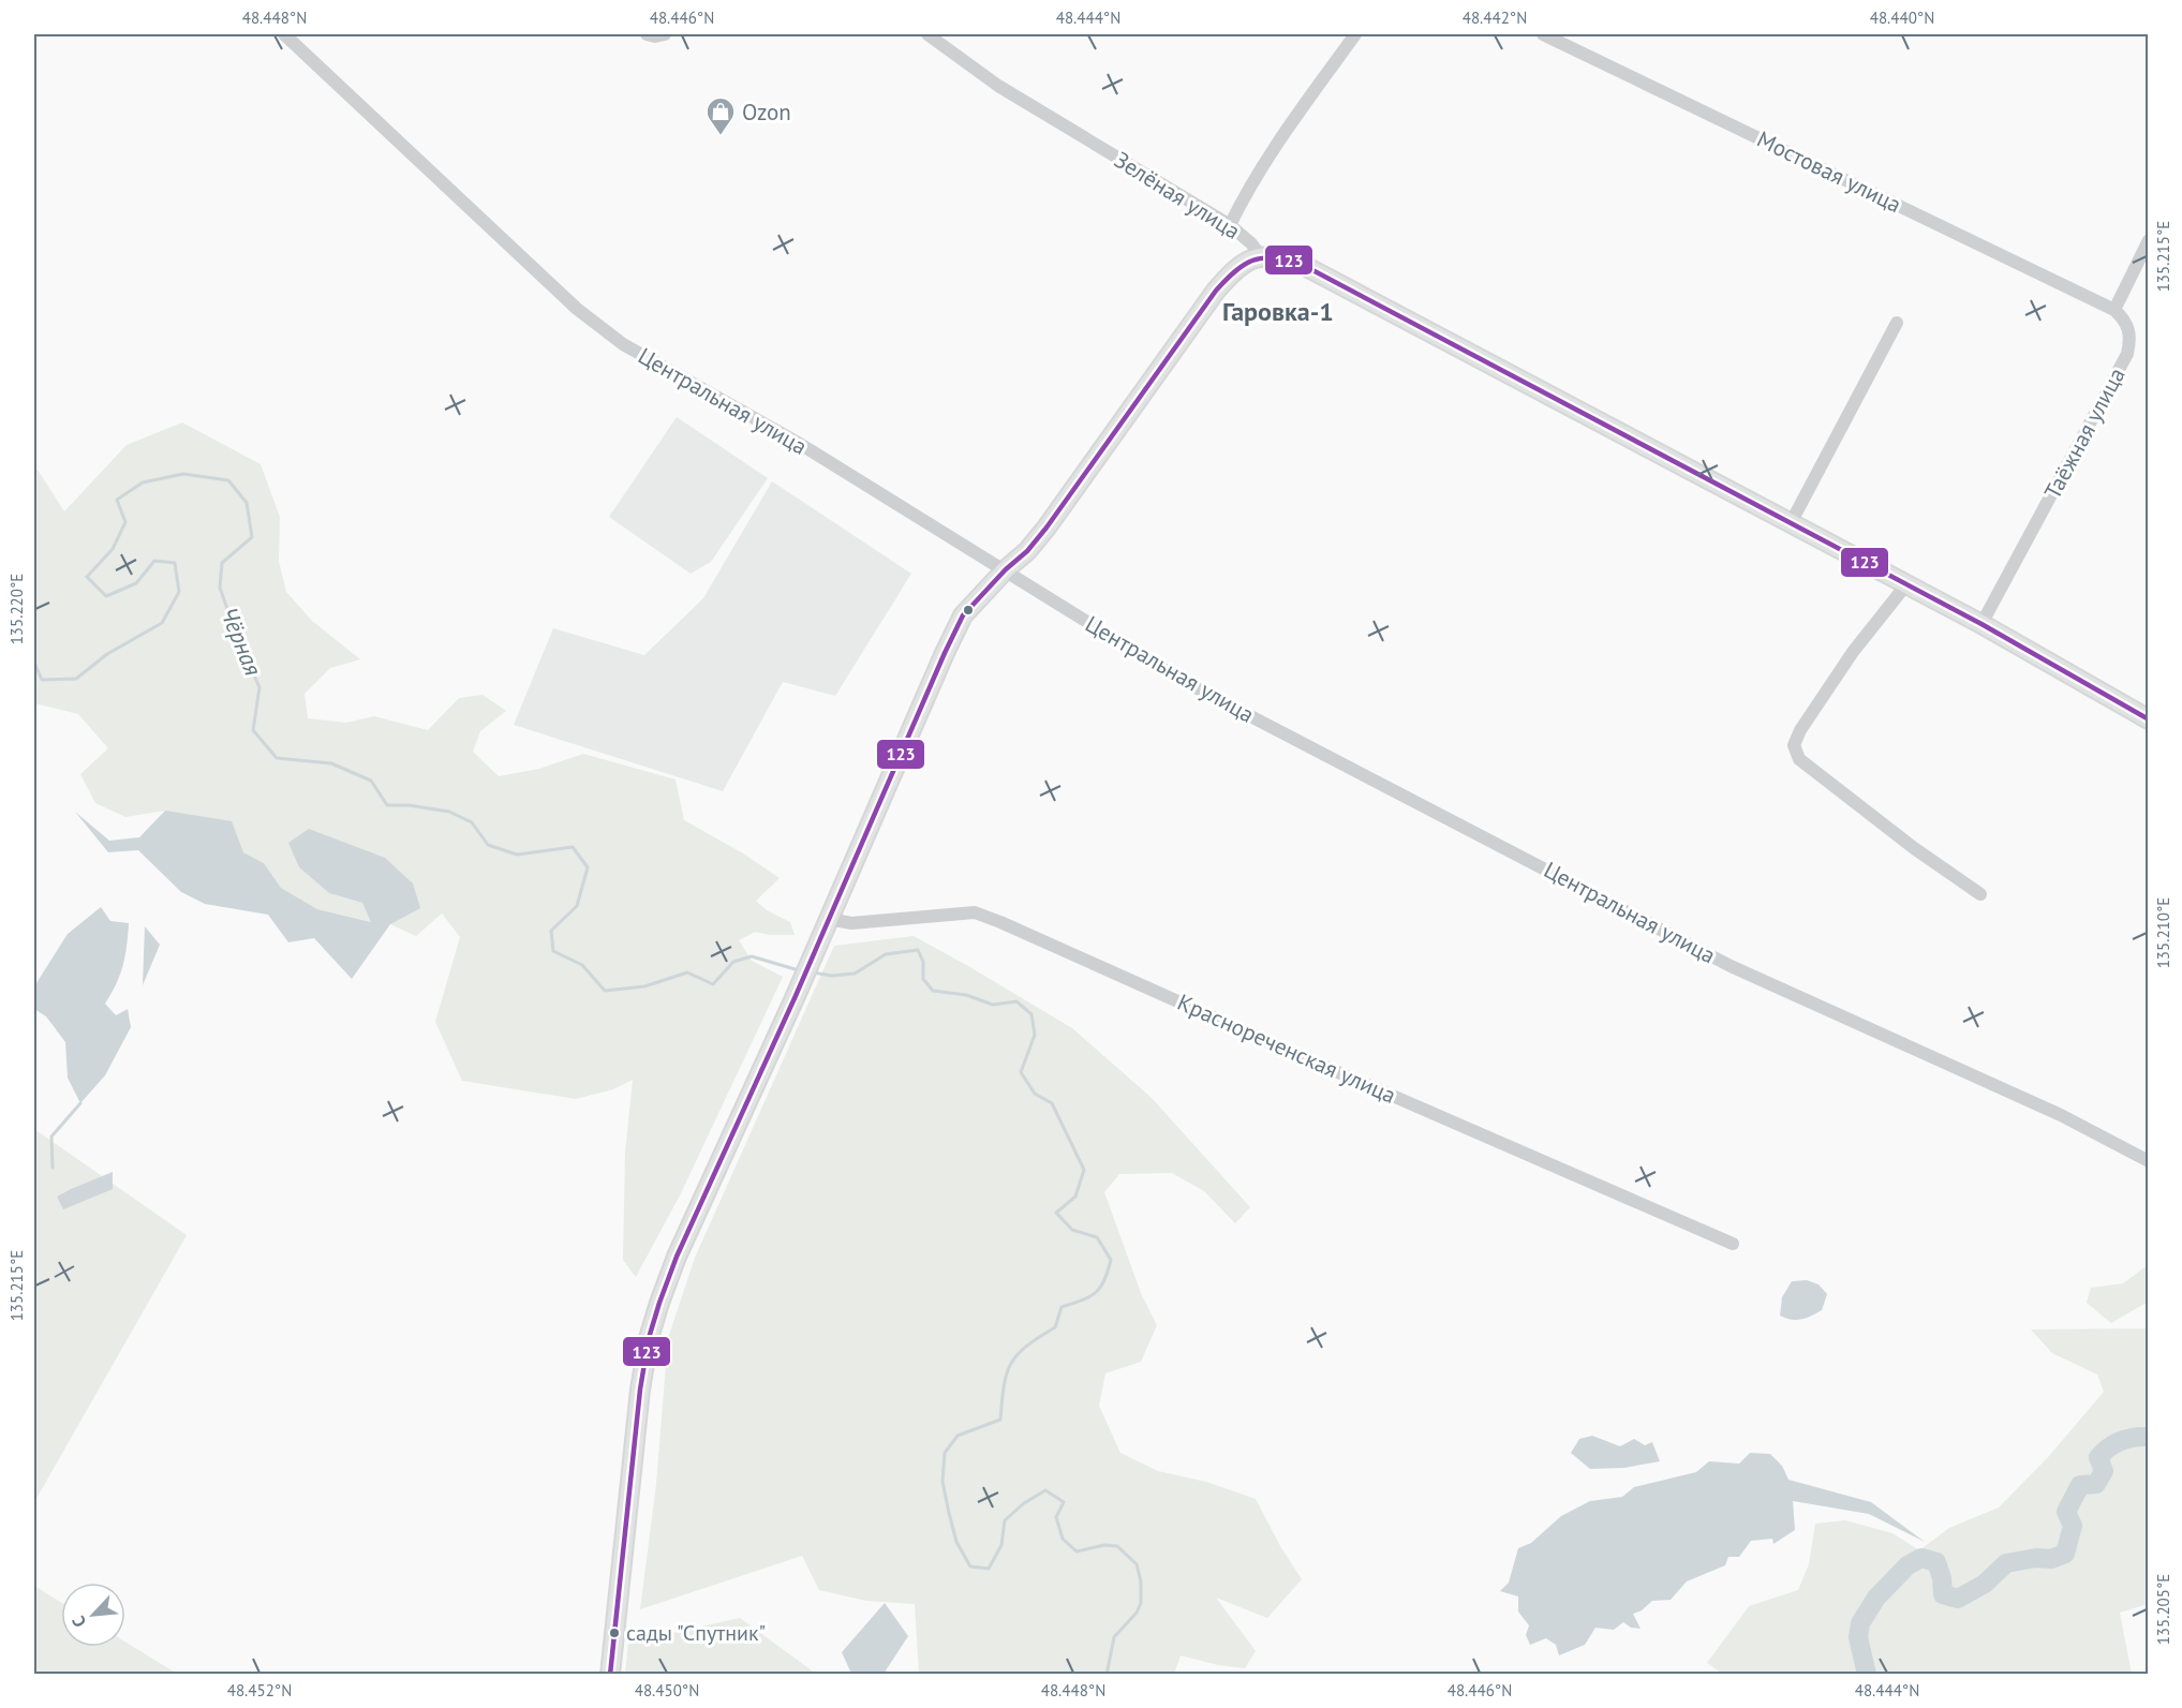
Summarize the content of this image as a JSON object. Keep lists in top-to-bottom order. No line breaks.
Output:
{"streets":{"main road":["Зелёная улица"],"street":["Мостовая улица","Центральная улица","Таёжная улица","Краснореченская улица"]},"crossings":[["Мостовая улица","Таёжная улица"],["Зелёная улица","Таёжная улица"]],"districts":["Гаровка-1"],"water":["Чёрная"],"places":{"shop":["Ozon"],"other":["сады \"Спутник\""]},"lines":["transit line 123"],"north":"bottom left","coordinates":["48.448°N","48.446°N","48.444°N","48.442°N","48.440°N","135.215°E","135.220°E","135.210°E","135.205°E","48.452°N","48.450°N"]}
